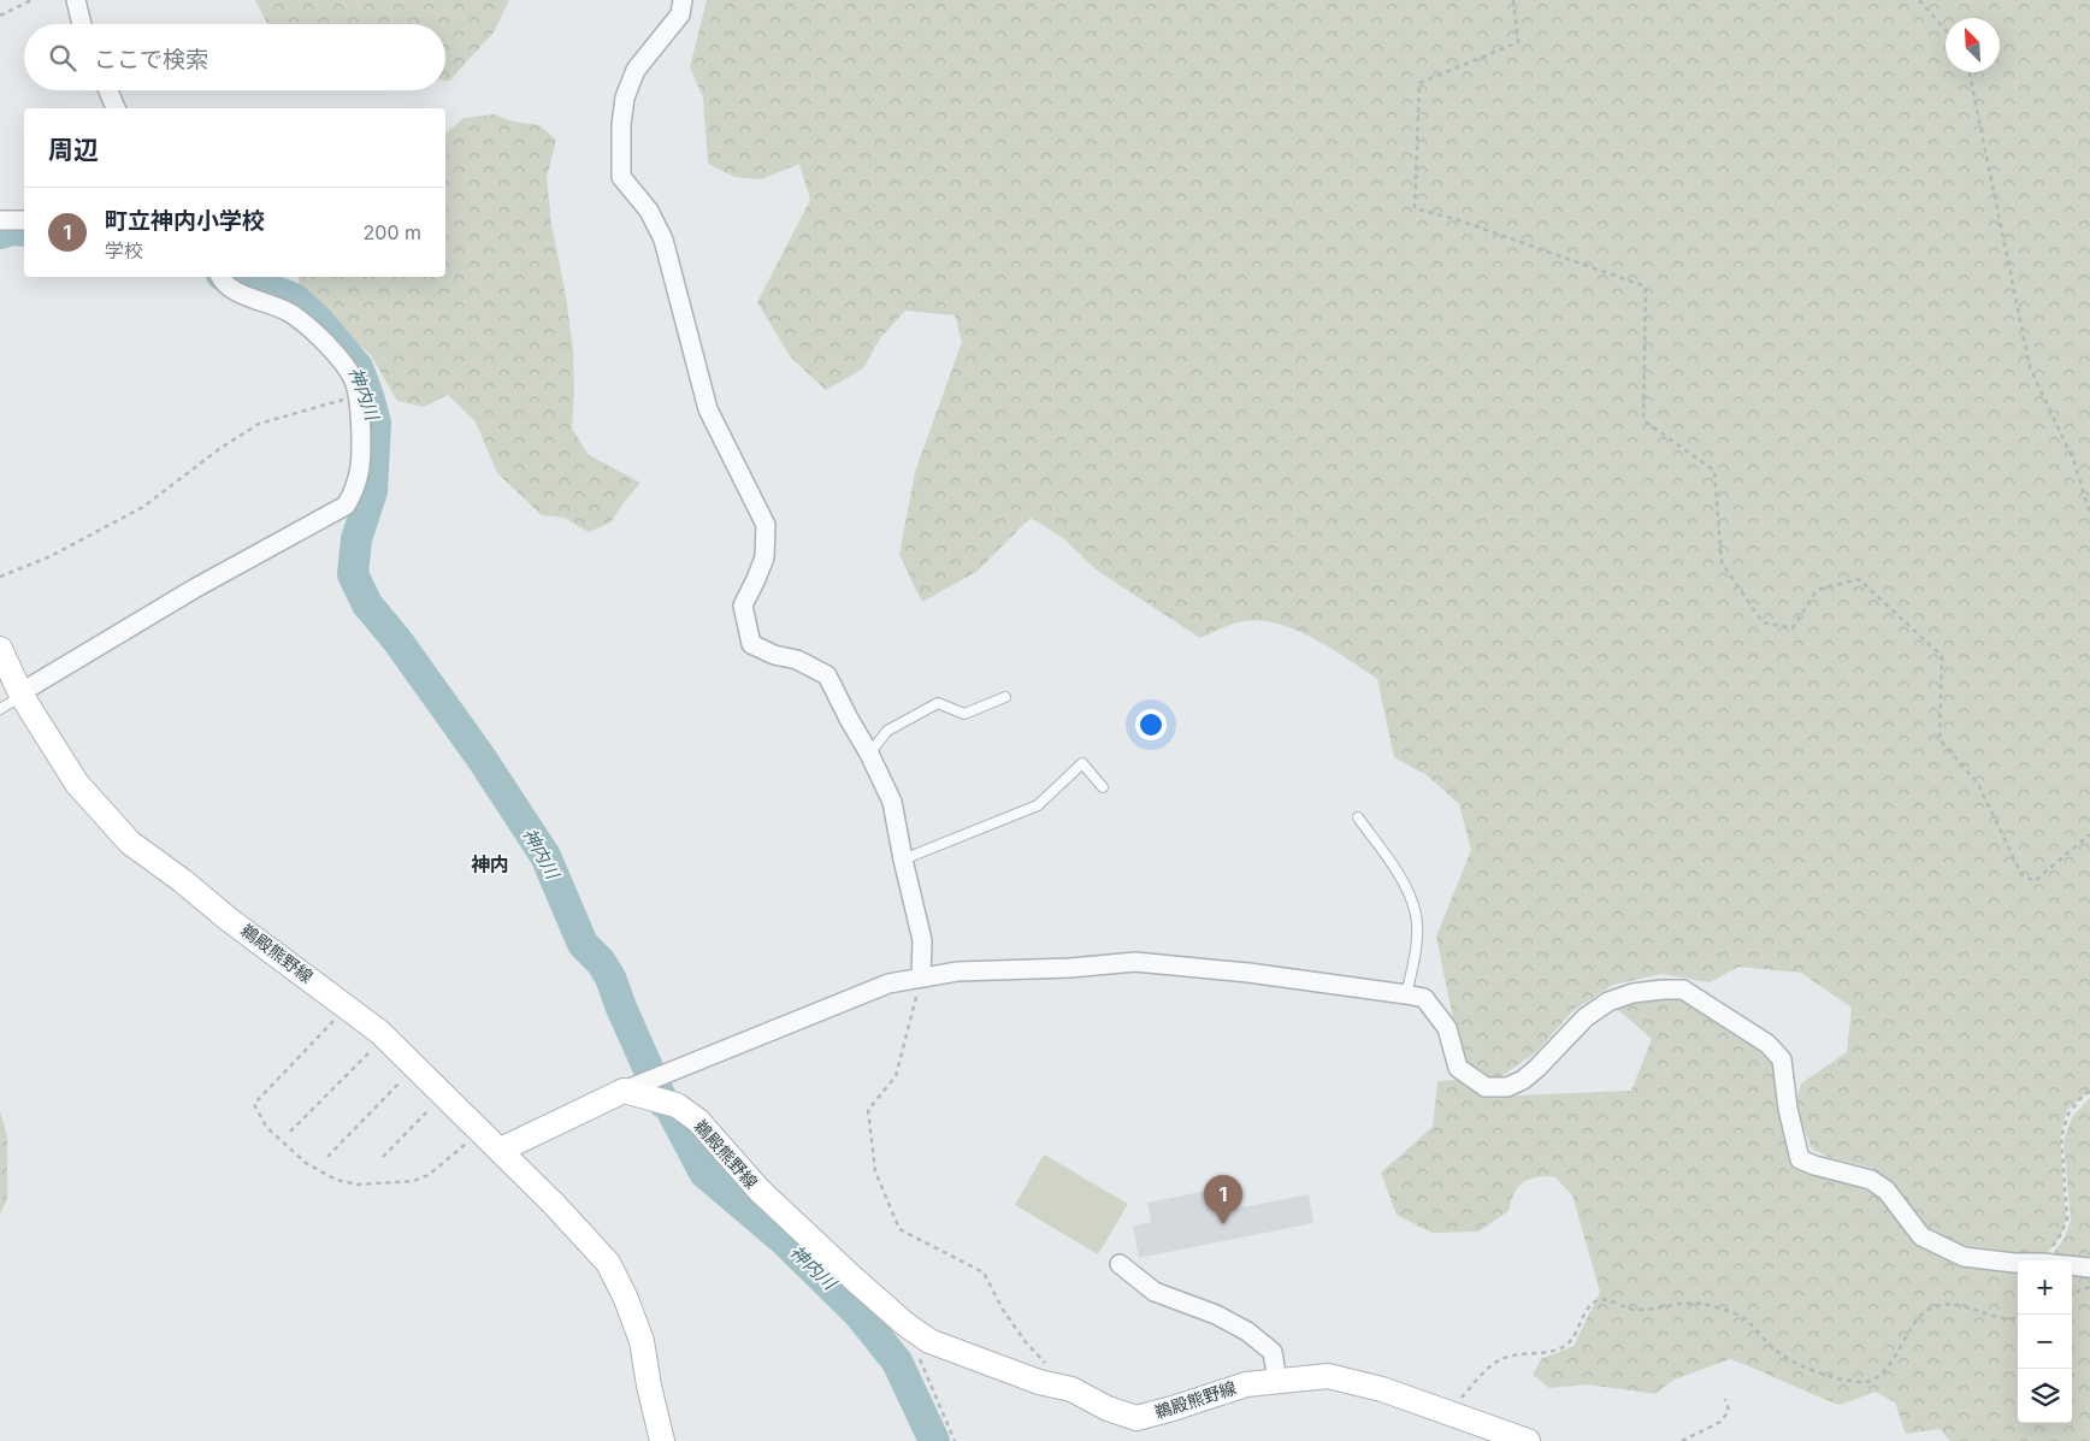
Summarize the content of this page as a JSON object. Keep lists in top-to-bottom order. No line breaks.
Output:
{"streets":{"main road":["鵜殿熊野線"]},"districts":["神内"],"water":["神内川"],"north":"top left","page":{"search":"ここで検索","heading":"周辺","list":[{"mark":"1","name":"町立神内小学校","note":"学校","value":"200 m"}],"pins":"1","map_buttons":["+","−"]}}
